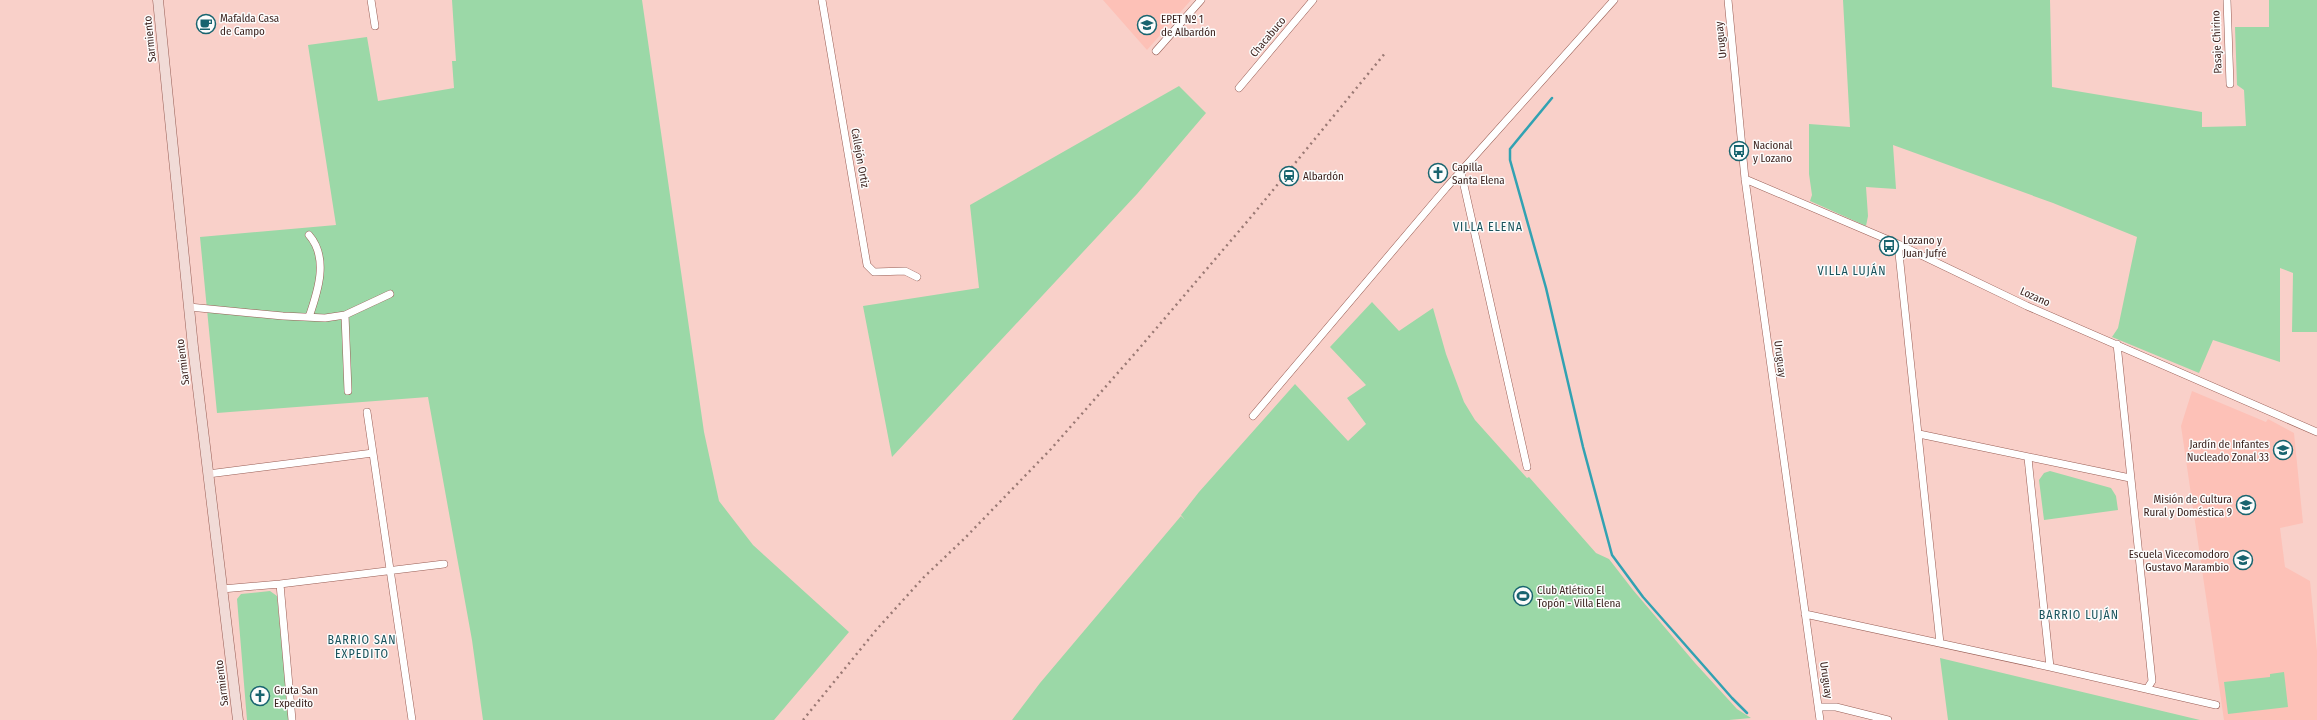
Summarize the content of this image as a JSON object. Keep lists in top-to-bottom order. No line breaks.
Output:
{"streets":{"main road":["Sarmiento"],"street":["Chacabuco","Uruguay","Pasaje Chirino","Callejón Ortiz","Lozano"]},"crossings":[["Uruguay","Lozano"]],"districts":["VILLA ELENA","VILLA LUJÁN","BARRIO LUJÁN","BARRIO SAN EXPEDITO"],"places":{"cafe":["Mafalda Casa de Campo"],"school or university":["EPET Nº 1 de Albardón","Jardín de Infantes Nucleado Zonal 33","Misión de Cultura Rural y Doméstica 9","Escuela Vicecomodoro Gustavo Marambio"],"bus stop":["Nacional y Lozano","Lozano y Juan Jufré"],"church":["Capilla Santa Elena","Gruta San Expedito"],"station":["Albardón"],"sports":["Club Atlético El Topón - Villa Elena"]}}
